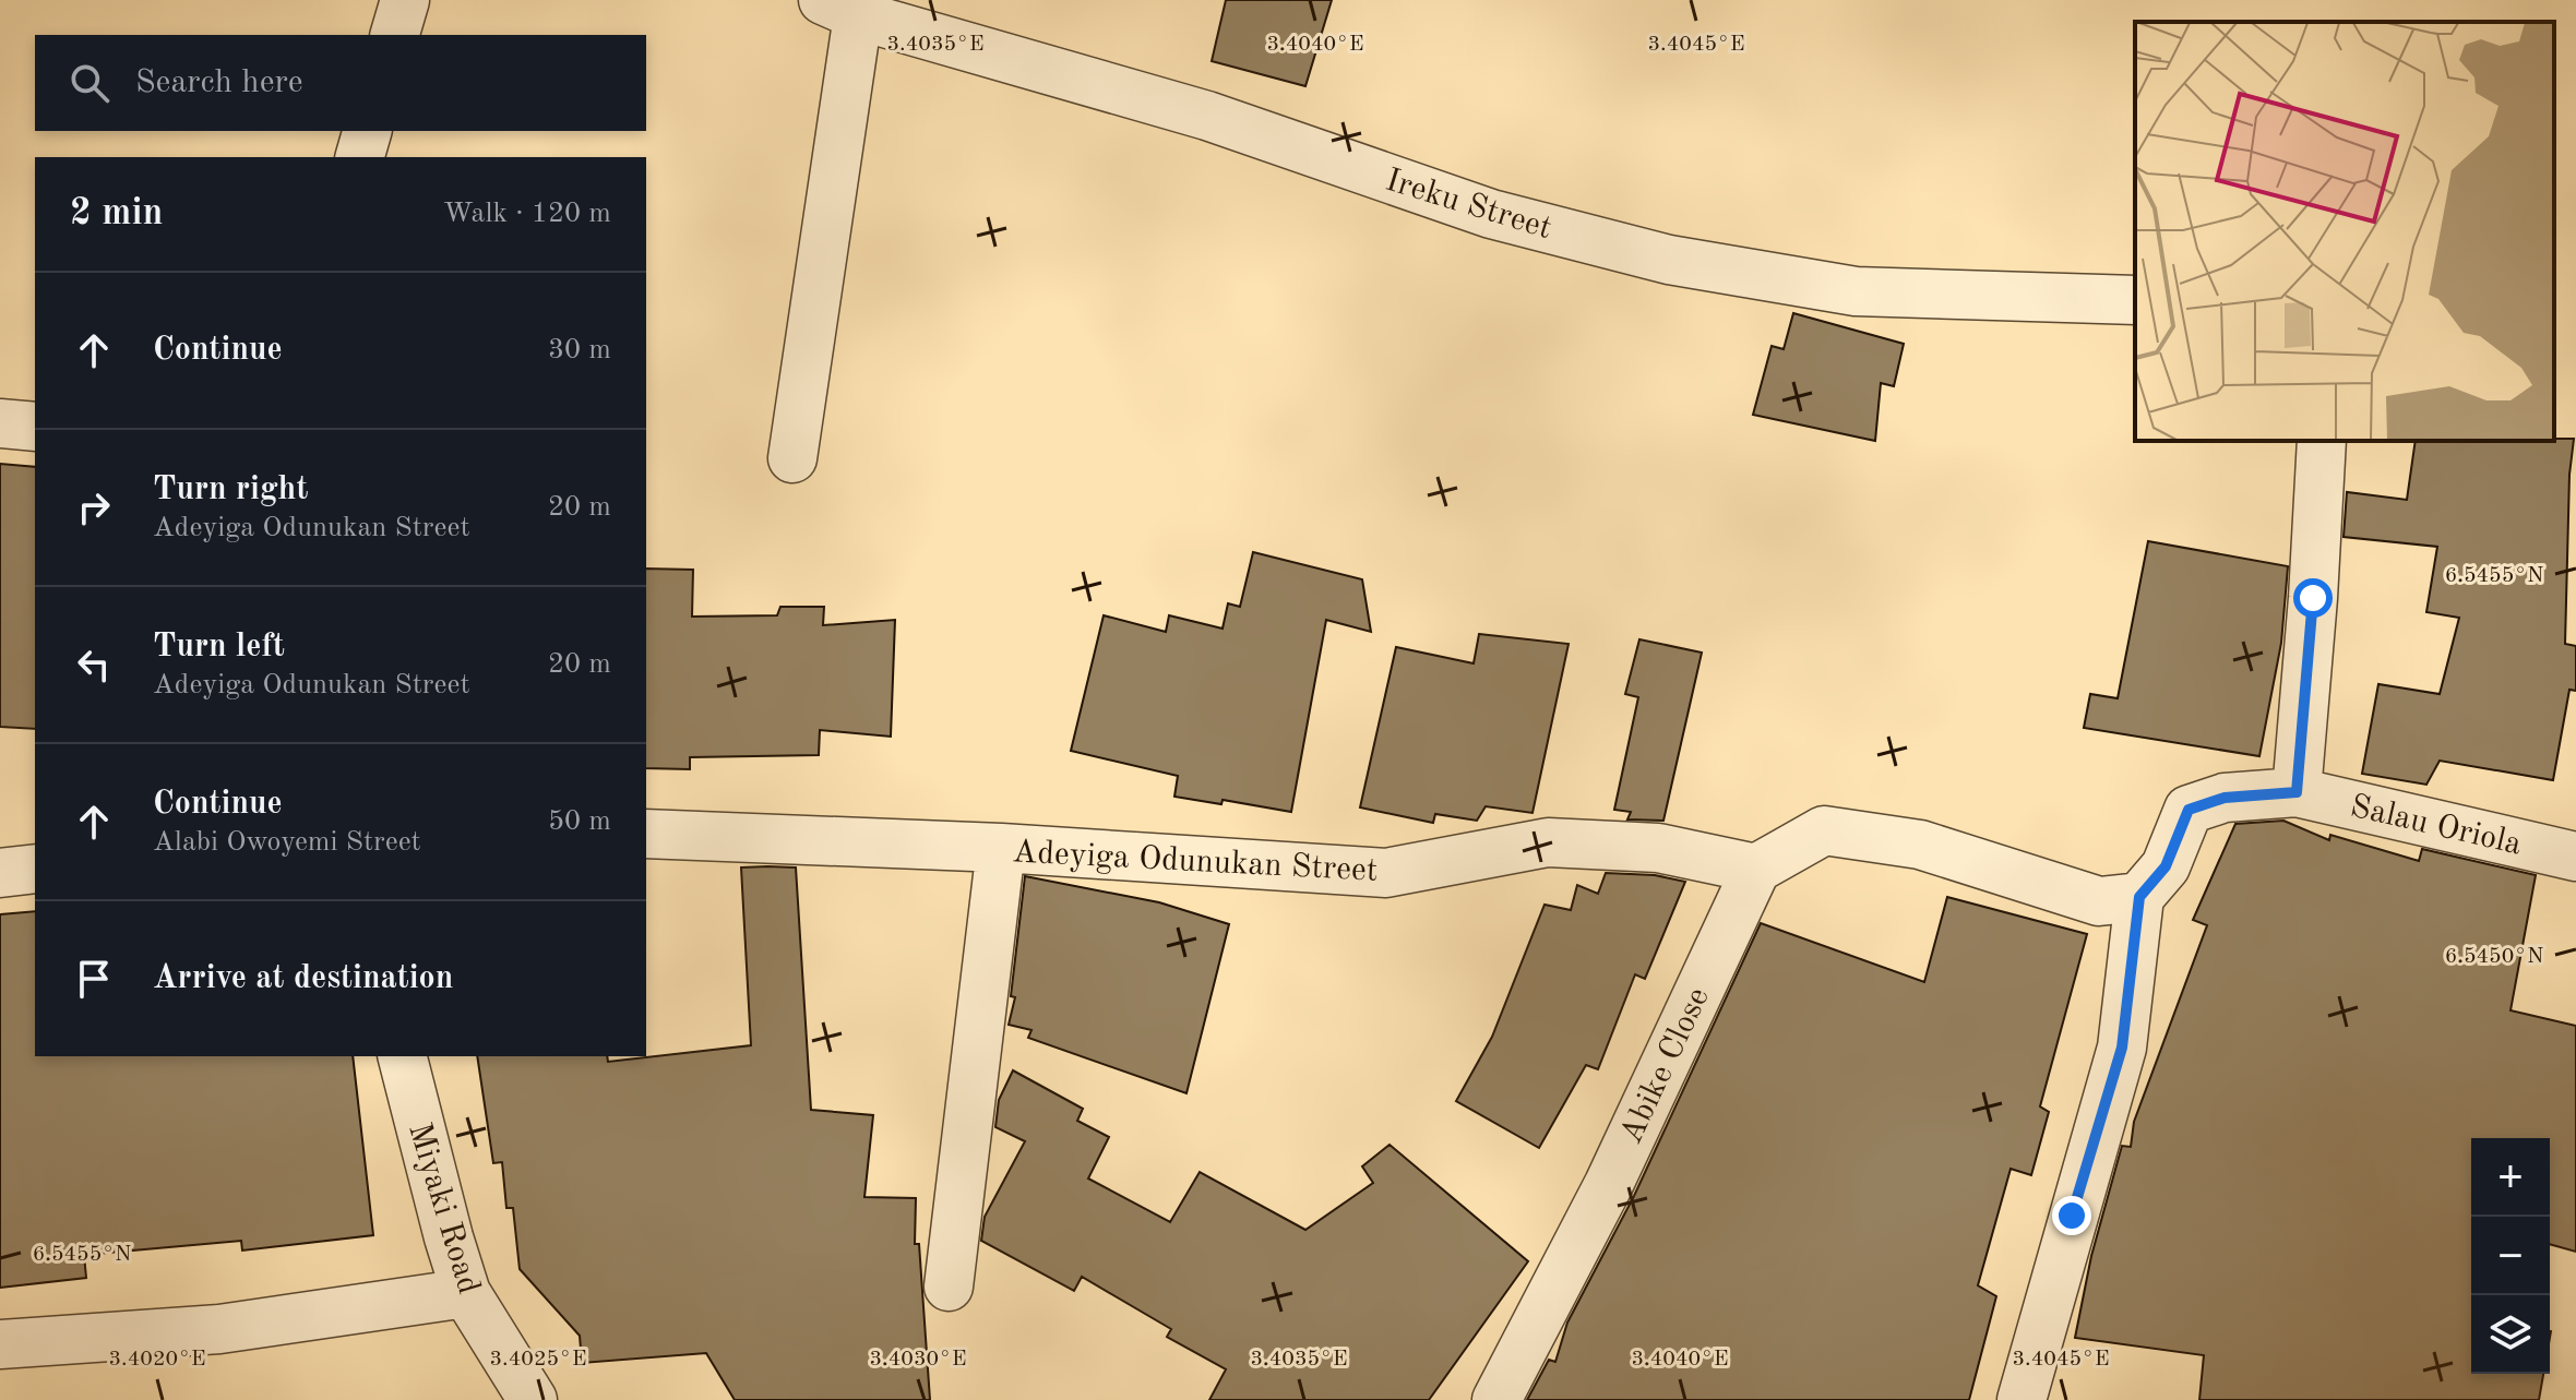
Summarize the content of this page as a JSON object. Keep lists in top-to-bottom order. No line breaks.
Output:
{"streets":{"street":["Ireku Street","Salau Oriola","Adeyiga Odunukan Street","Abike Close","Miyaki Road"]},"crossings":[["Adeyiga Odunukan Street","Abike Close"]],"page":{"search":"Search here","heading":["2 min","Walk · 120 m"],"list":[["Continue","30 m"],["Turn right","Adeyiga Odunukan Street","20 m"],["Turn left","Adeyiga Odunukan Street","20 m"],["Continue","Alabi Owoyemi Street","50 m"],"Arrive at destination"],"map_buttons":["+","−"]},"coordinates":["3.4035°E","3.4040°E","3.4045°E","6.5455°N","6.5450°N","3.4020°E","3.4025°E","3.4030°E"]}
